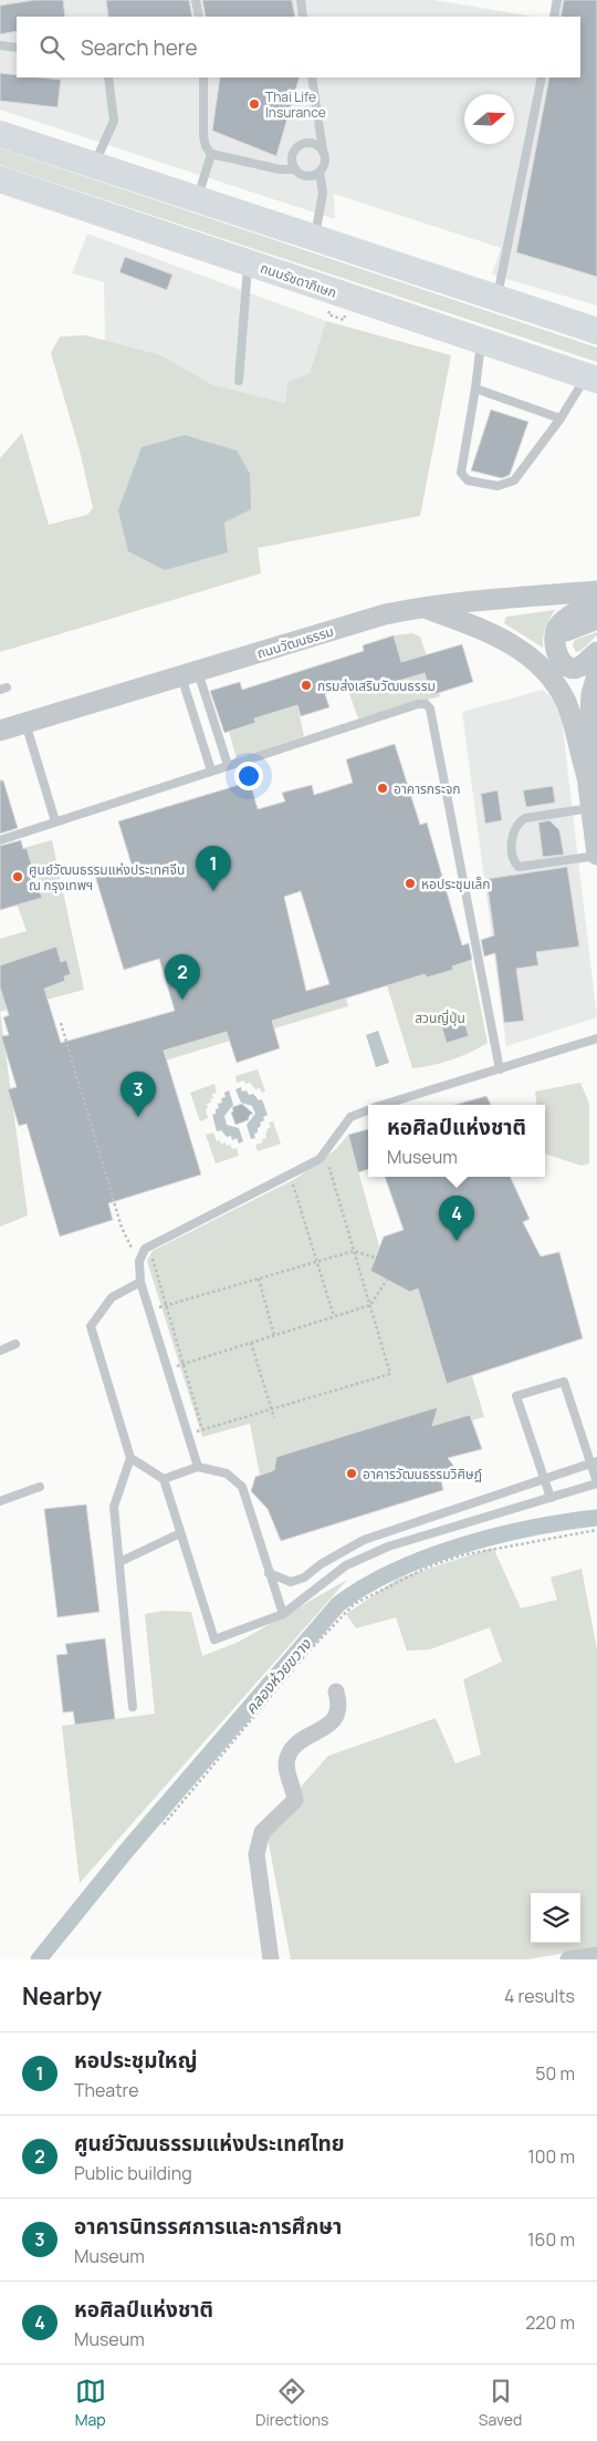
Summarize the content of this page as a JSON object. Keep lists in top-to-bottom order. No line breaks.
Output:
{"streets":{"main road":["ถนนรัชดาภิเษก"],"street":["ถนนวัฒนธรรม"]},"water":["คลองห้วยขวาง"],"parks":["สวนญี่ปุ่น"],"places":["Thai Life Insurance","กรมส่งเสริมวัฒนธรรม","อาคารกระจก","ศูนย์วัฒนธรรมแห่งประเทศจีน ณ กรุงเทพฯ","หอประชุมเล็ก","อาคารวัฒนธรรมวิศิษฏ์"],"north":"right","page":{"search":"Search here","pins":["1","2","3","4"],"popup":["หอศิลป์แห่งชาติ","Museum"],"heading":["Nearby","4 results"],"list":[{"mark":"1","name":"หอประชุมใหญ่","note":"Theatre","value":"50 m"},{"mark":"2","name":"ศูนย์วัฒนธรรมแห่งประเทศไทย","note":"Public building","value":"100 m"},{"mark":"3","name":"อาคารนิทรรศการและการศึกษา","note":"Museum","value":"160 m"},{"mark":"4","name":"หอศิลป์แห่งชาติ","note":"Museum","value":"220 m"}],"nav":["Map","Directions","Saved"]}}
